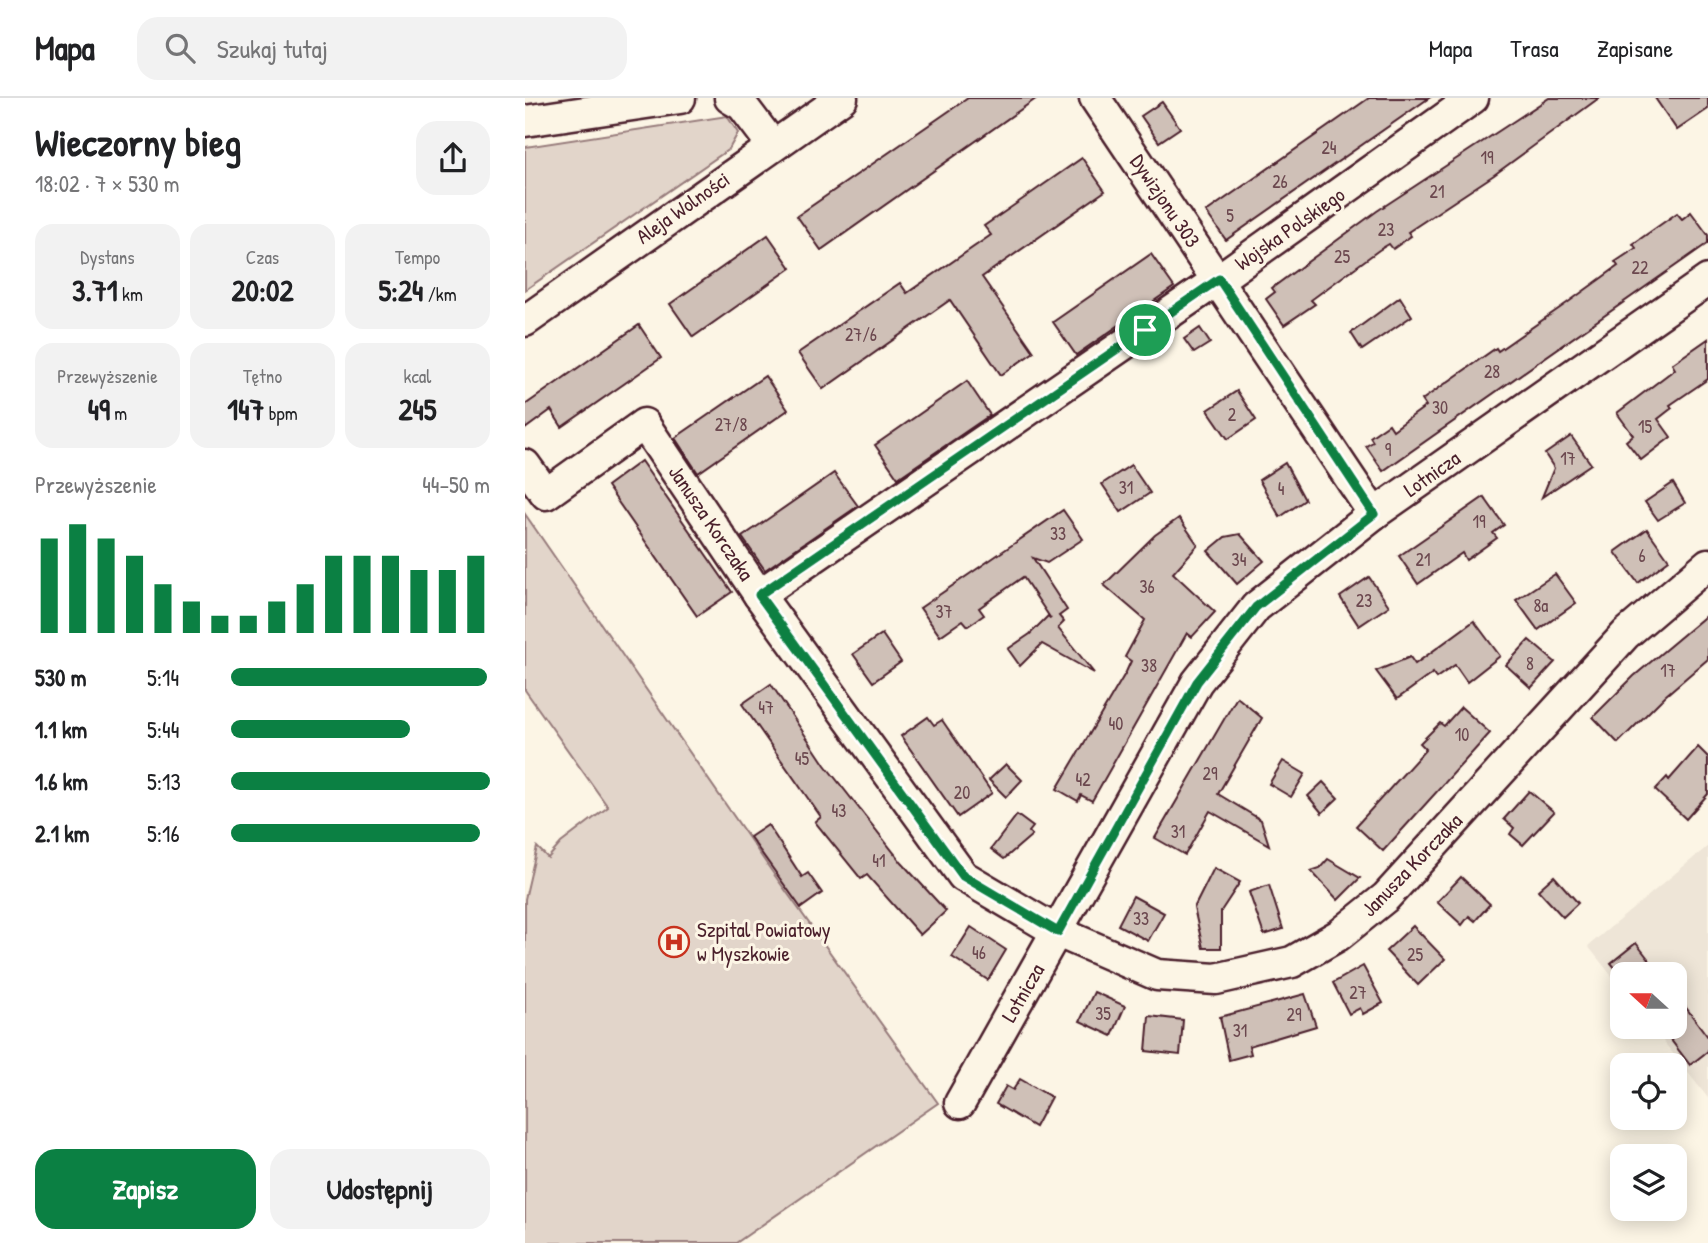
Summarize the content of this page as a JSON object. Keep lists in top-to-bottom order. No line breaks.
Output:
{"streets":{"street":["Dywizjonu 303","Aleja Wolności","Wojska Polskiego","Lotnicza","Janusza Korczaka"]},"crossings":[["Dywizjonu 303","Wojska Polskiego"],["Dywizjonu 303","Lotnicza"],["Wojska Polskiego","Janusza Korczaka"],["Lotnicza","Janusza Korczaka"]],"places":{"hospital":["Szpital Powiatowy w Myszkowie"]},"house_numbers":["24","19","26","21","5","23","25","22","27/6","28","30","2","27/8","15","9","17","31","4","19","33","6","34","21","36","23","8a","37","8","38","17","47","40","10","45","29","42","20","43","31","41","33","46","25","27","35","29","31"],"north":"left","page":{"header":"Mapa","search":"Szukaj tutaj","nav":["Mapa","Trasa","Zapisane"],"heading":["Wieczorny bieg","18:02 · 7 × 530 m"],"stats":[["Dystans","3.71 km"],["Czas","20:02"],["Tempo","5:24 /km"],["Przewyższenie","49 m"],["Tętno","147 bpm"],["kcal","245"]],"chart":["Przewyższenie","44–50 m"],"list":[{"name":"530 m","note":"5:14"},{"name":"1.1 km","note":"5:44"},{"name":"1.6 km","note":"5:13"},{"name":"2.1 km","note":"5:16"}],"buttons":["Zapisz","Udostępnij"]}}
